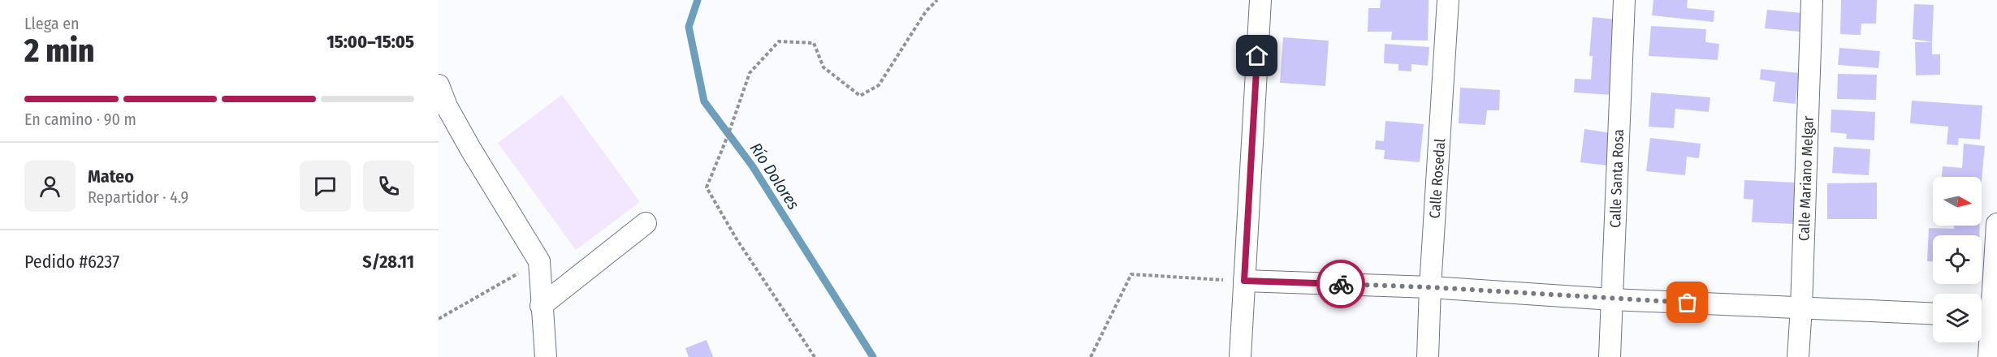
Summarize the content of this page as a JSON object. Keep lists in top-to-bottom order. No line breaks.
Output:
{"streets":{"street":["Calle Rosedal","Calle Santa Rosa","Calle Mariano Melgar"]},"water":["Río Dolores"],"north":"right","page":{"heading":["2 min","Llega en","15:00–15:05"],"panel":["Mateo","Repartidor · 4.9","Pedido #6237","S/28.11"],"bar":"En camino · 90 m"}}
